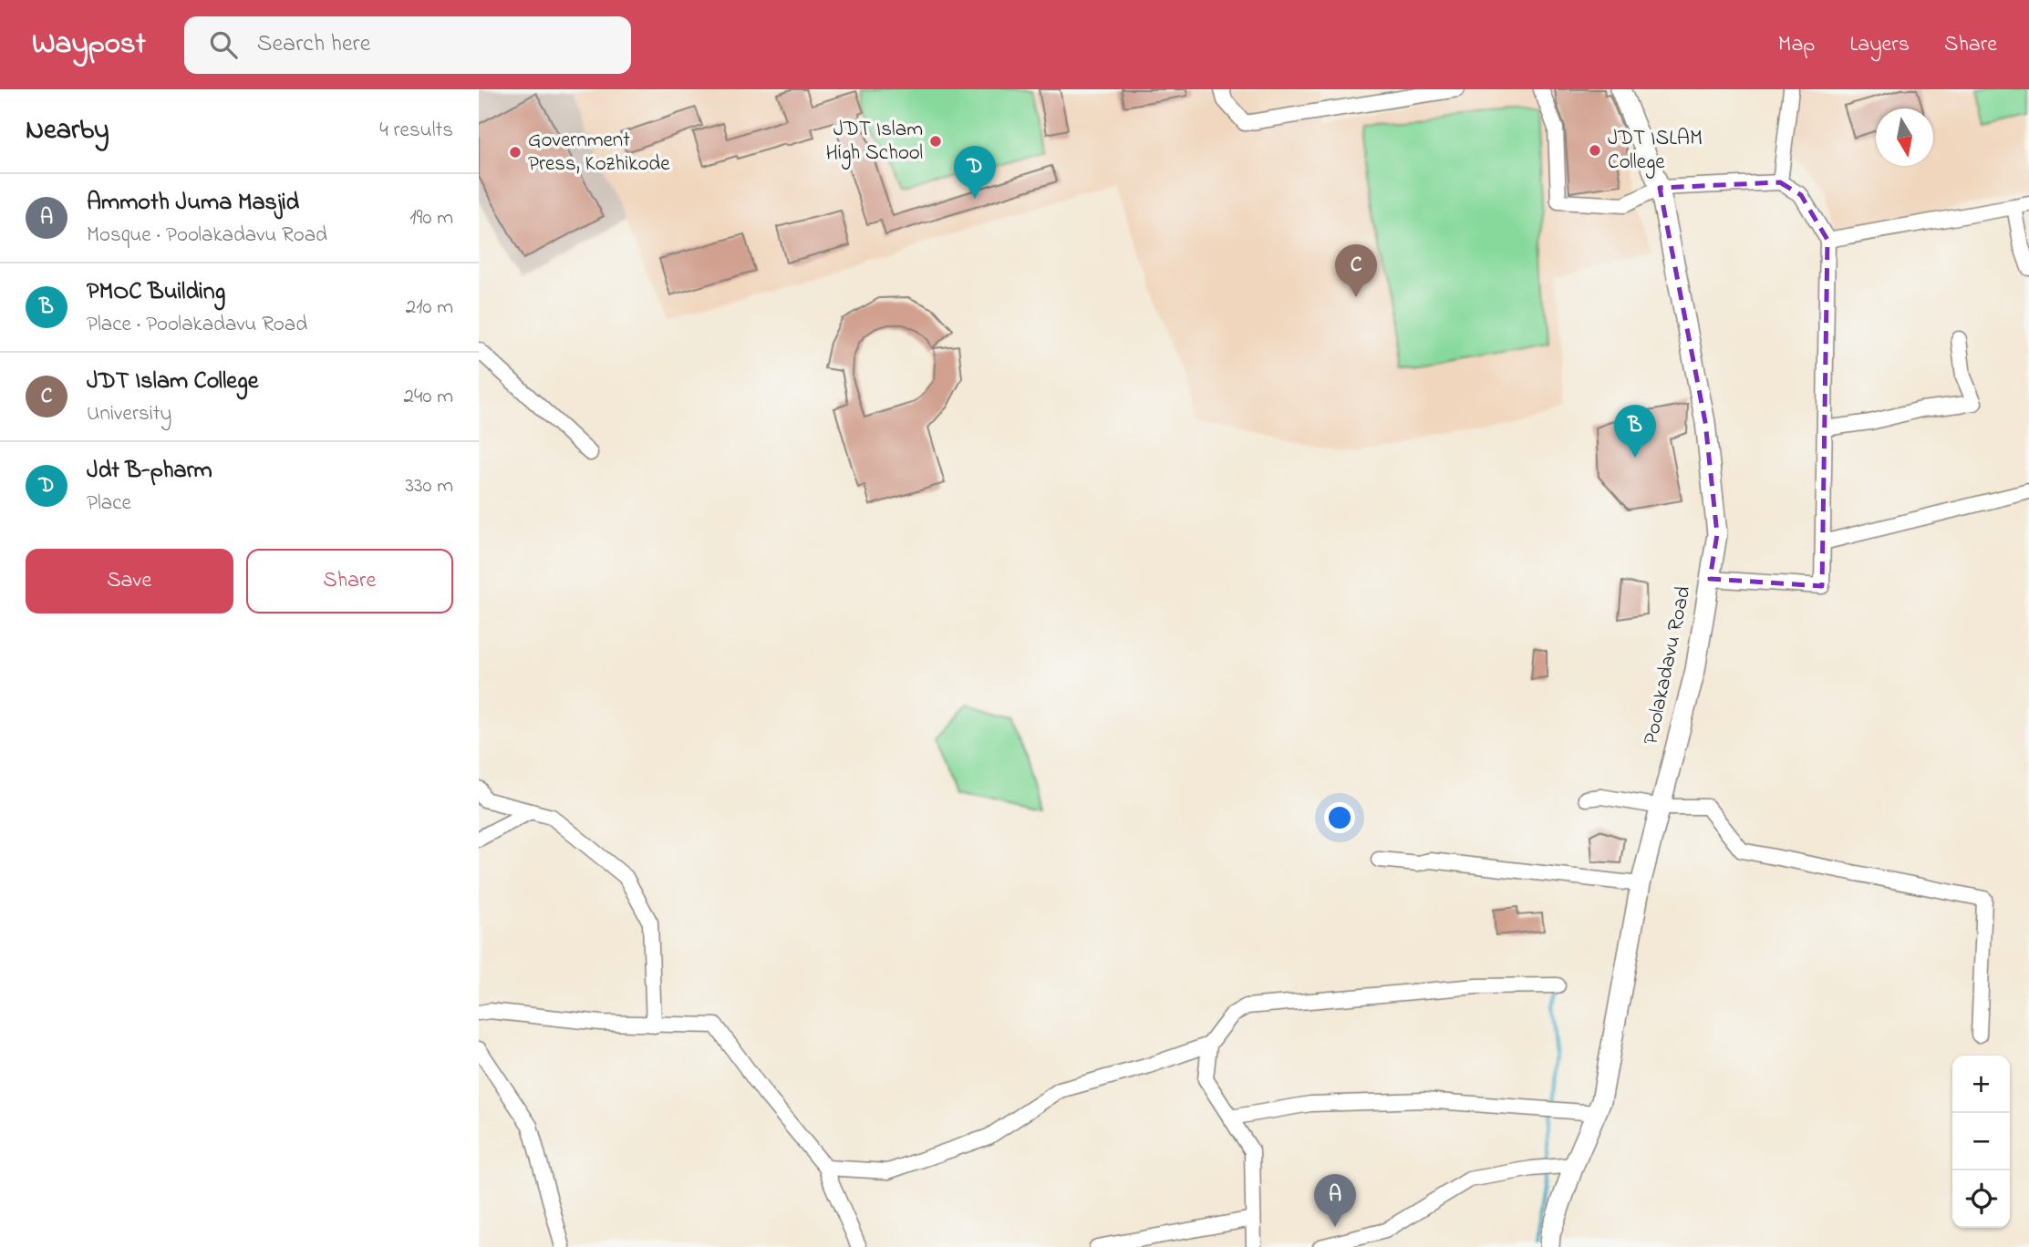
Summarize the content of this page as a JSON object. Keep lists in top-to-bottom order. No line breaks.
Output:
{"streets":{"street":["Poolakadavu Road"]},"places":["JDT Islam High School","JDT ISLAM College","Government Press, Kozhikode"],"north":"bottom","page":{"header":"Waypost","search":"Search here","nav":["Map","Layers","Share"],"heading":["Nearby","4 results"],"pins":["D","C","B","A"],"list":[{"mark":"A","name":"Ammoth Juma Masjid","note":"Mosque · Poolakadavu Road","value":"190 m"},{"mark":"B","name":"PMOC Building","note":"Place · Poolakadavu Road","value":"210 m"},{"mark":"C","name":"JDT Islam College","note":"University","value":"240 m"},{"mark":"D","name":"Jdt B-pharm","note":"Place","value":"330 m"}],"buttons":["Save","Share"],"map_buttons":["+","−"]}}
